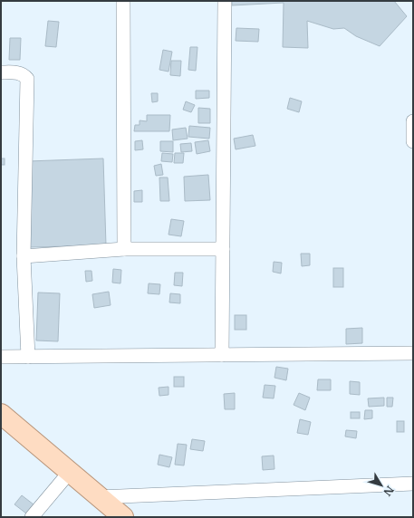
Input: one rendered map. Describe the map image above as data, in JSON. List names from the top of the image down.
{
  "north": "bottom right"
}
